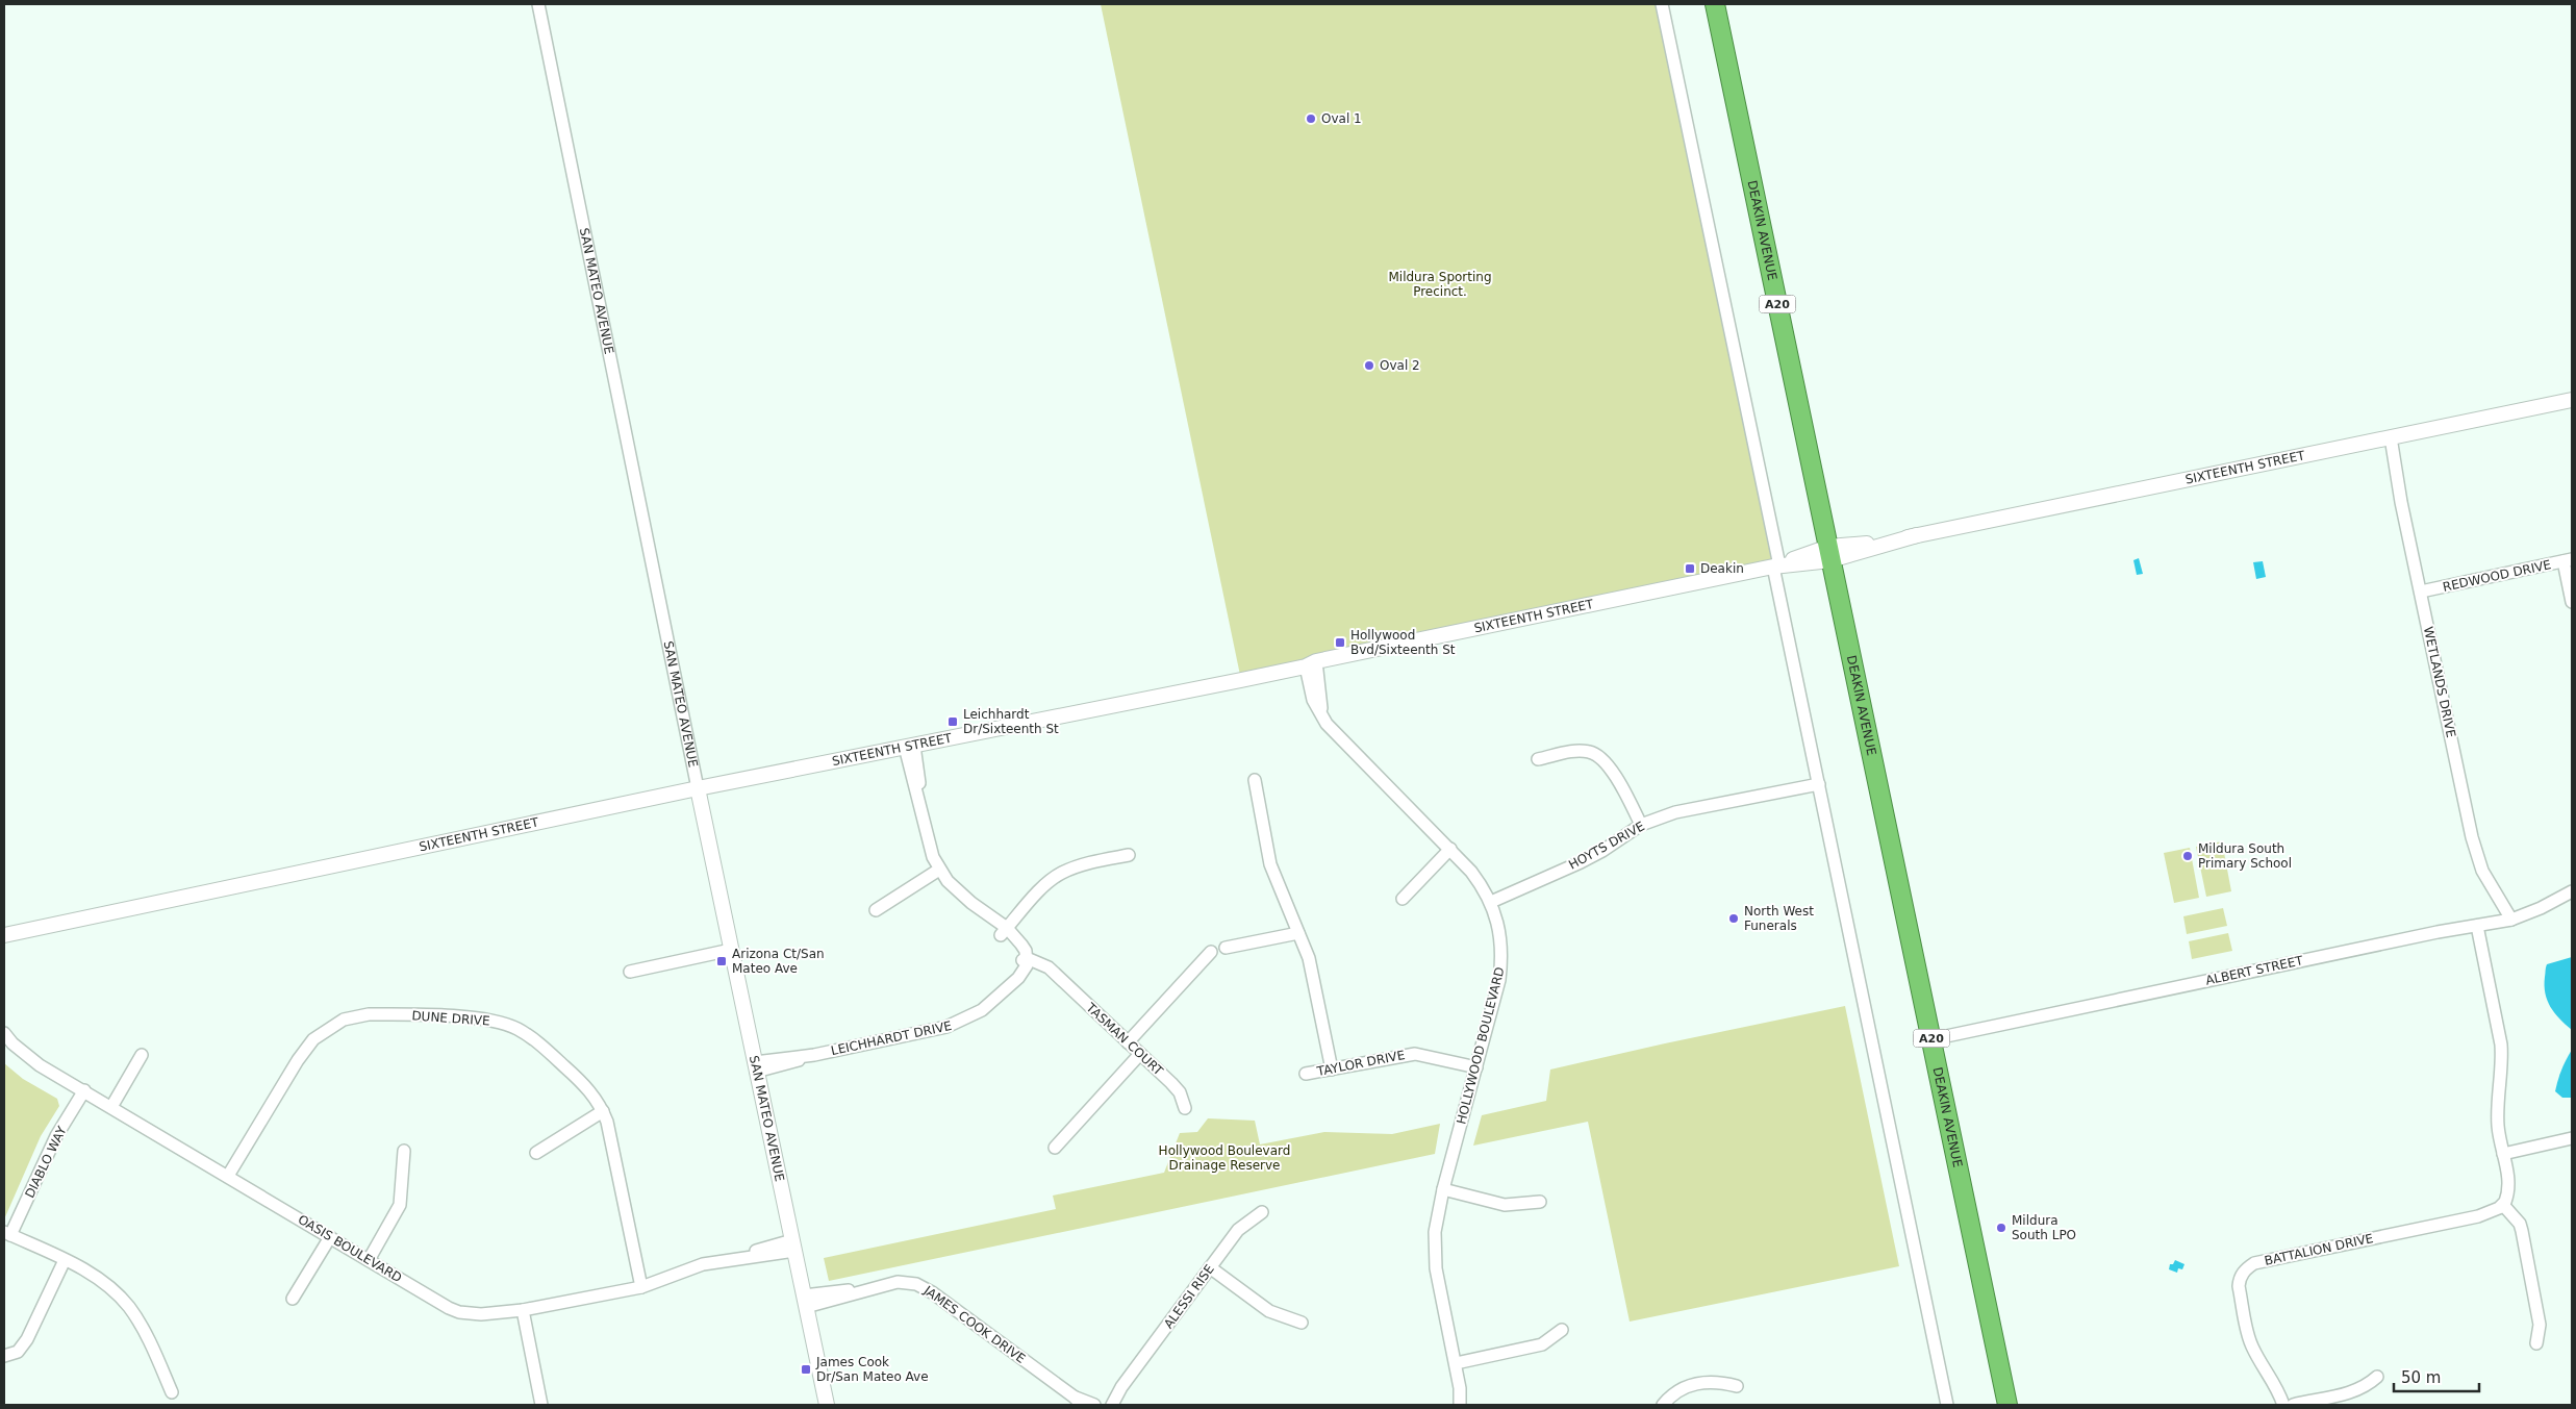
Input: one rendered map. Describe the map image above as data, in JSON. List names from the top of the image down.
{
  "streets": {
    "highway": ["DEAKIN AVENUE", "A20"],
    "street": [
      "SAN MATEO AVENUE",
      "SIXTEENTH STREET",
      "REDWOOD DRIVE",
      "WETLANDS DRIVE",
      "HOYTS DRIVE",
      "ALBERT STREET",
      "DUNE DRIVE",
      "LEICHHARDT DRIVE",
      "TASMAN COURT",
      "HOLLYWOOD BOULEVARD",
      "TAYLOR DRIVE",
      "DIABLO WAY",
      "OASIS BOULEVARD",
      "BATTALION DRIVE",
      "ALESSI RISE",
      "JAMES COOK DRIVE"
    ]
  },
  "crossings": [
    ["DEAKIN AVENUE", "SIXTEENTH STREET"],
    ["DEAKIN AVENUE", "ALBERT STREET"],
    ["SAN MATEO AVENUE", "SIXTEENTH STREET"],
    ["SAN MATEO AVENUE", "LEICHHARDT DRIVE"],
    ["SAN MATEO AVENUE", "OASIS BOULEVARD"],
    ["SAN MATEO AVENUE", "JAMES COOK DRIVE"],
    ["SIXTEENTH STREET", "WETLANDS DRIVE"],
    ["SIXTEENTH STREET", "HOLLYWOOD BOULEVARD"],
    ["REDWOOD DRIVE", "WETLANDS DRIVE"],
    ["WETLANDS DRIVE", "ALBERT STREET"],
    ["HOYTS DRIVE", "HOLLYWOOD BOULEVARD"],
    ["DUNE DRIVE", "OASIS BOULEVARD"],
    ["LEICHHARDT DRIVE", "TASMAN COURT"],
    ["HOLLYWOOD BOULEVARD", "TAYLOR DRIVE"],
    ["DIABLO WAY", "OASIS BOULEVARD"]
  ],
  "parks": ["Mildura Sporting Precinct.", "Hollywood Boulevard Drainage Reserve"],
  "places": {
    "other": [
      "Oval 1",
      "Oval 2",
      "Mildura South Primary School",
      "North West Funerals",
      "Mildura South LPO"
    ],
    "transit": [
      "Deakin",
      "Hollywood Bvd/Sixteenth St",
      "Leichhardt Dr/Sixteenth St",
      "Arizona Ct/San Mateo Ave",
      "James Cook Dr/San Mateo Ave"
    ]
  },
  "scale_bar": "50 m"
}
